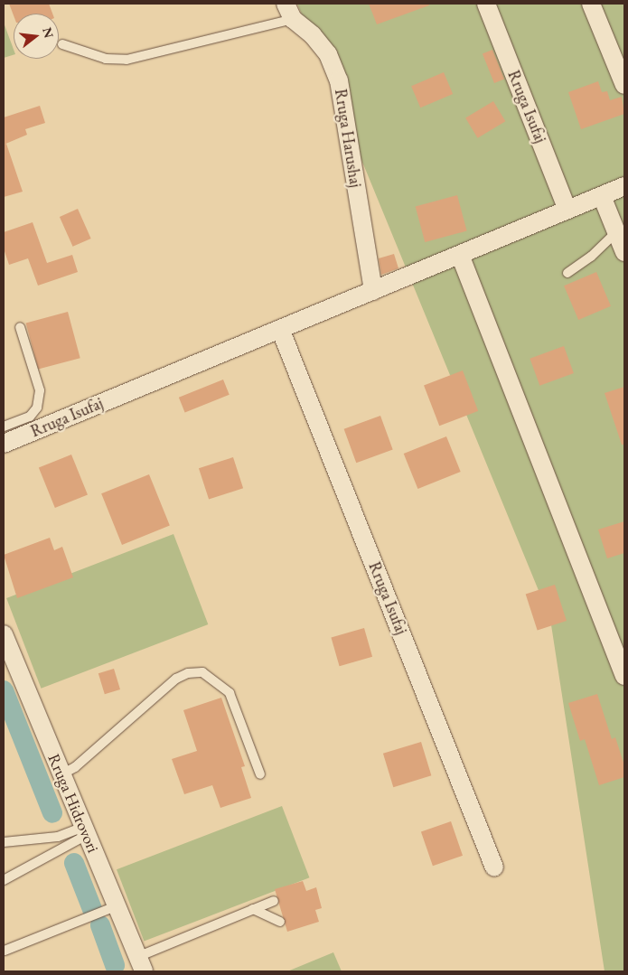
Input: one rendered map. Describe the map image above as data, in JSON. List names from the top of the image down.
{
  "streets": {
    "street": ["Rruga Isufaj", "Rruga Harushaj", "Rruga Hidrovori"]
  },
  "crossings": [
    ["Rruga Isufaj", "Rruga Harushaj"]
  ],
  "north": "right"
}
